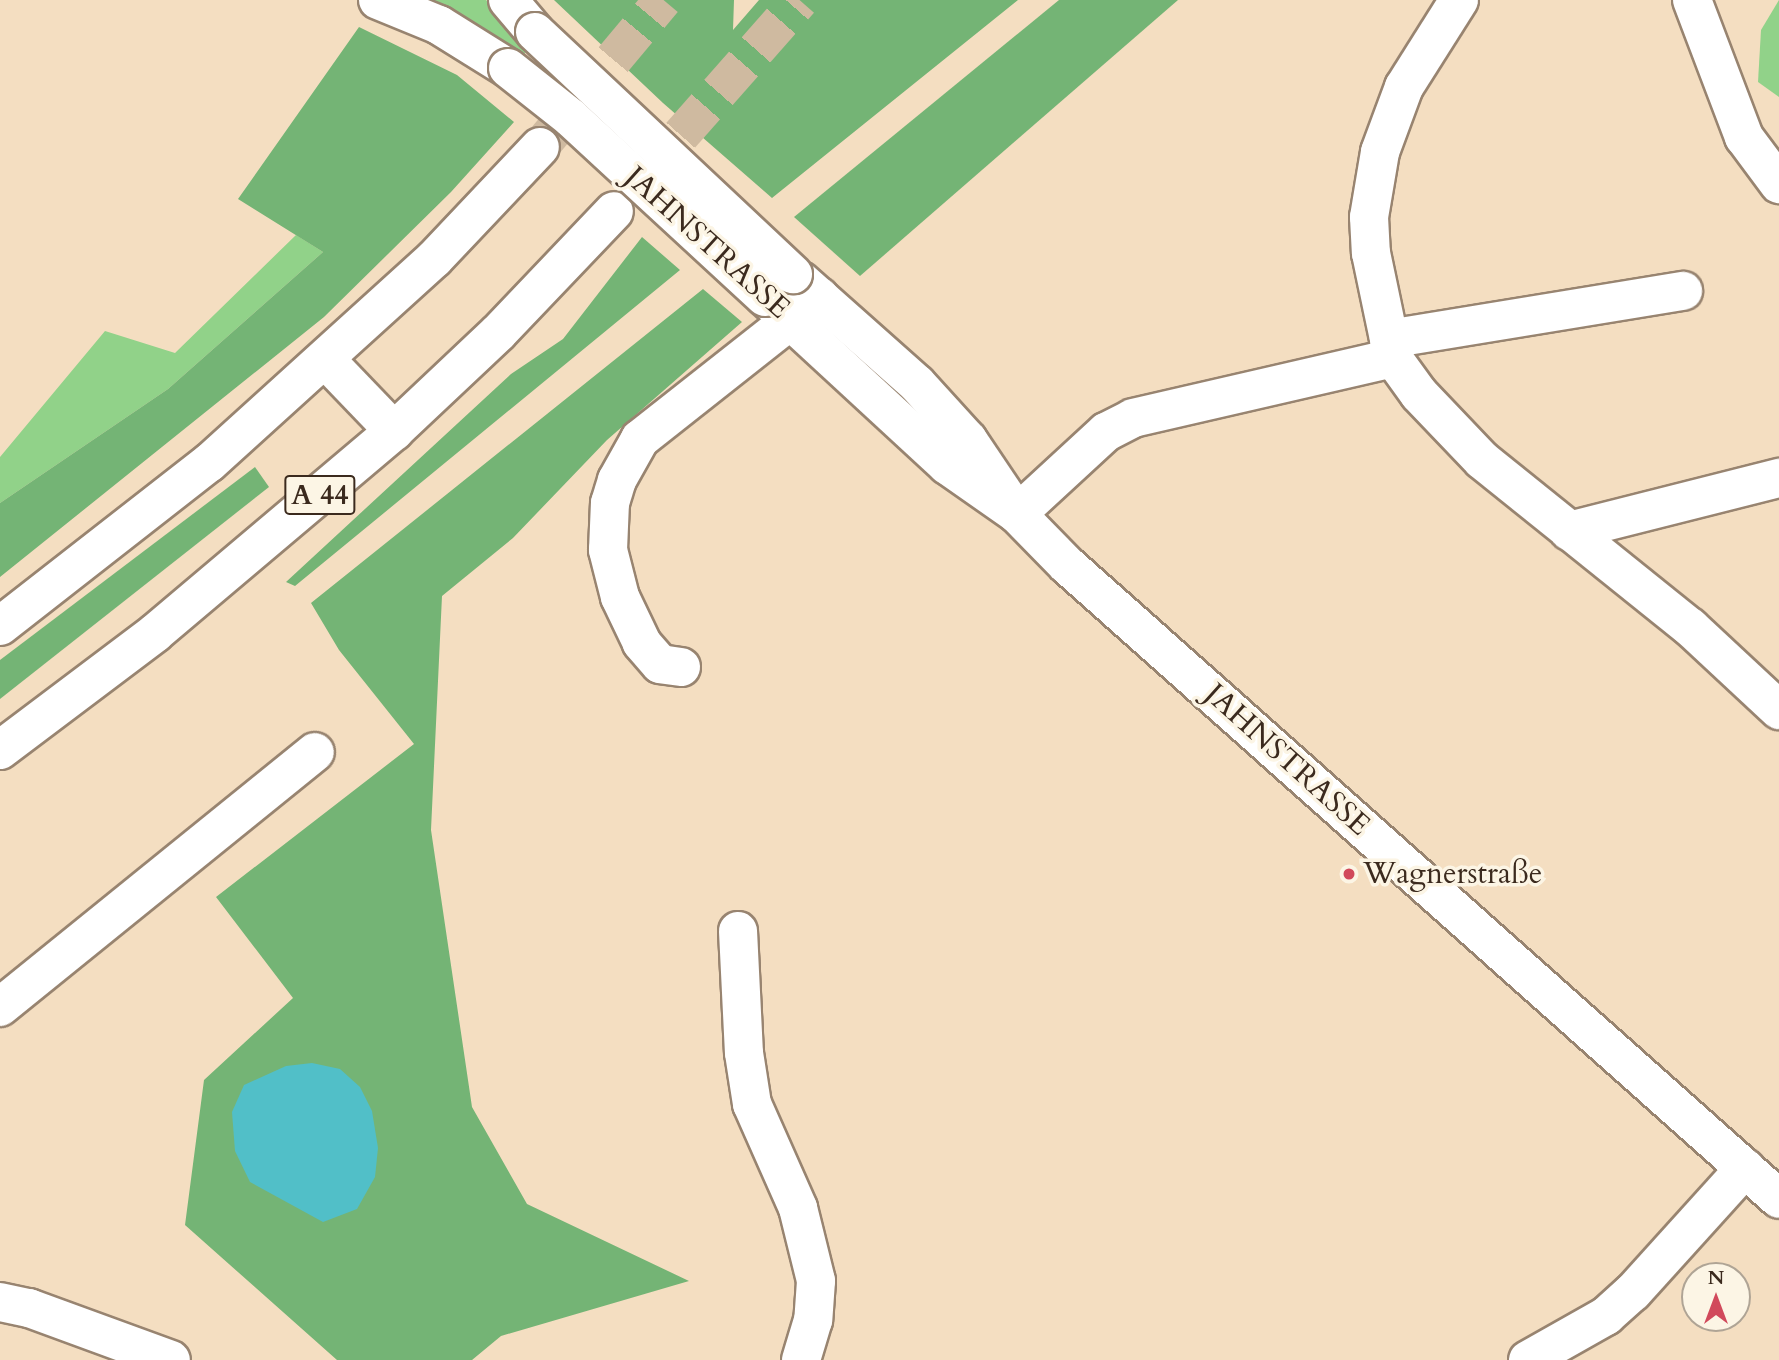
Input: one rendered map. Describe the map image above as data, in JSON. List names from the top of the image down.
{
  "streets": {
    "main road": ["JAHNSTRASSE", "A 44"]
  },
  "places": ["Wagnerstraße"],
  "north": "top"
}
